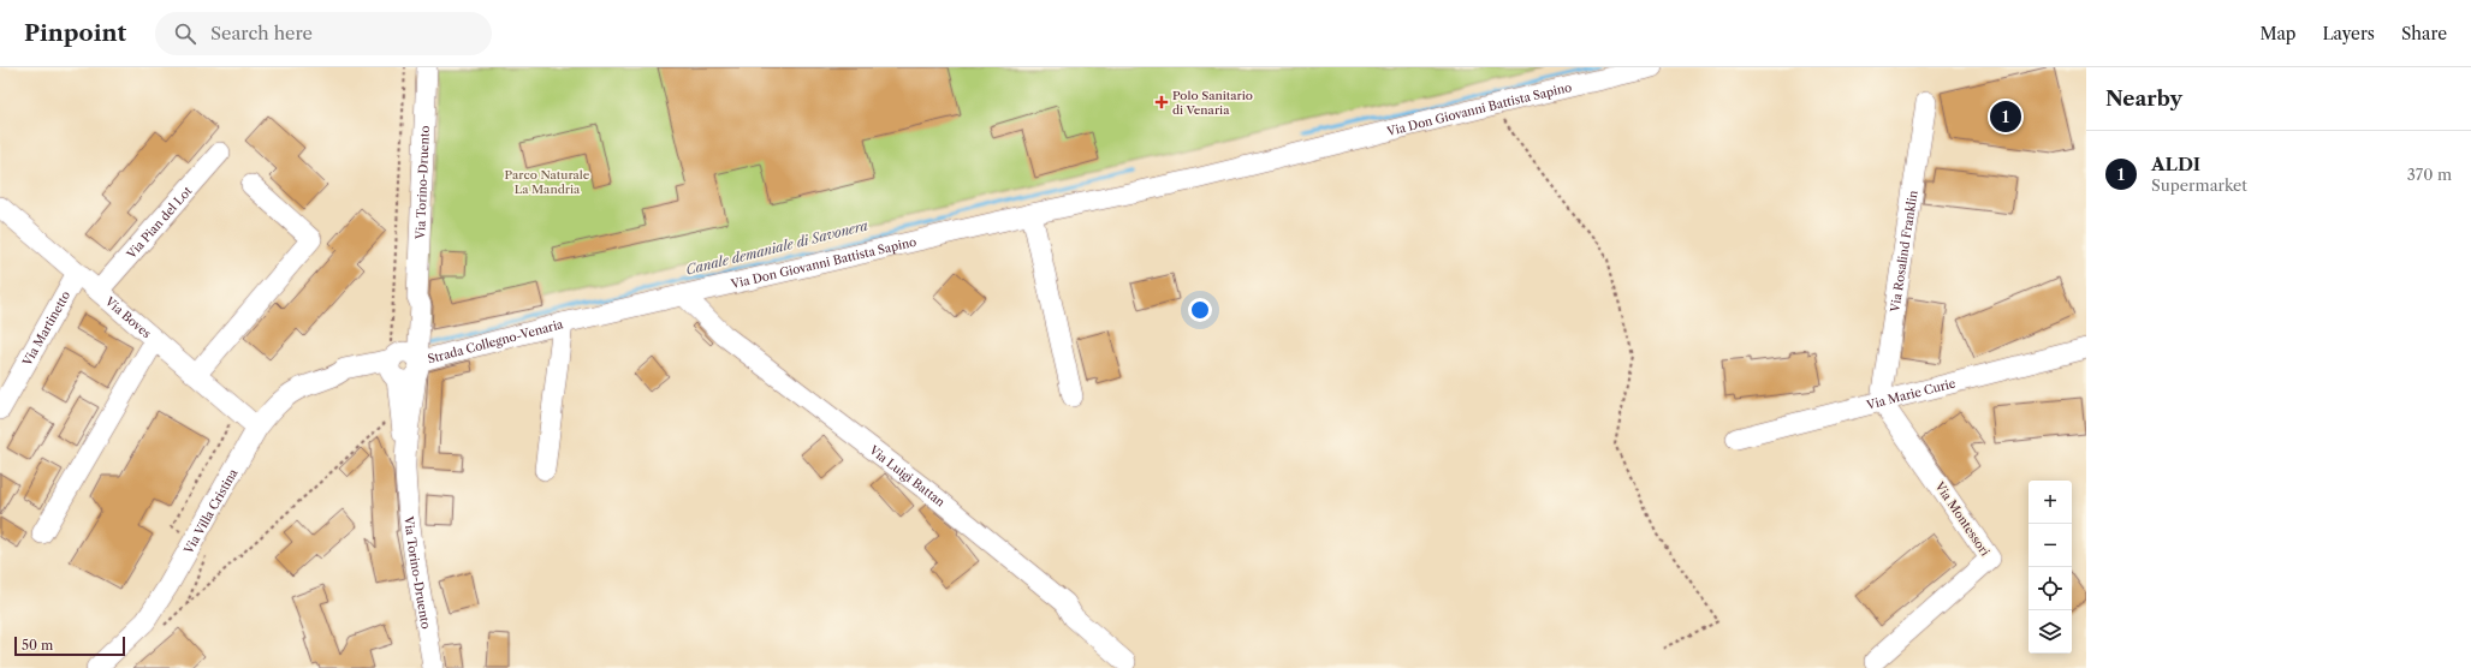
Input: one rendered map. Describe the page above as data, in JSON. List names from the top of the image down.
{
  "streets": {
    "street": [
      "Via Don Giovanni Battista Sapino",
      "Via Torino-Druento",
      "Via Pian del Lot",
      "Via Rosalind Franklin",
      "Via Boves",
      "Via Martinetto",
      "Strada Collegno-Venaria",
      "Via Marie Curie",
      "Via Luigi Battan",
      "Via Villa Cristina",
      "Via Montessori"
    ]
  },
  "crossings": [
    ["Via Don Giovanni Battista Sapino", "Strada Collegno-Venaria"],
    ["Via Don Giovanni Battista Sapino", "Via Luigi Battan"],
    ["Via Torino-Druento", "Strada Collegno-Venaria"],
    ["Via Torino-Druento", "Via Villa Cristina"],
    ["Via Pian del Lot", "Via Boves"],
    ["Via Rosalind Franklin", "Via Marie Curie"],
    ["Via Rosalind Franklin", "Via Montessori"],
    ["Via Boves", "Via Martinetto"],
    ["Via Boves", "Via Villa Cristina"],
    ["Strada Collegno-Venaria", "Via Villa Cristina"],
    ["Via Marie Curie", "Via Montessori"]
  ],
  "water": ["Canale demaniale di Savonera"],
  "parks": ["Parco Naturale La Mandria"],
  "places": {
    "health": ["Polo Sanitario di Venaria"]
  },
  "scale_bar": "50 m",
  "page": {
    "header": "Pinpoint",
    "search": "Search here",
    "nav": ["Map", "Layers", "Share"],
    "heading": "Nearby",
    "pins": "1",
    "list": [
      {
        "mark": "1",
        "name": "ALDI",
        "note": "Supermarket",
        "value": "370 m"
      }
    ],
    "map_buttons": ["+", "−"],
    "scale": "50 m"
  }
}
